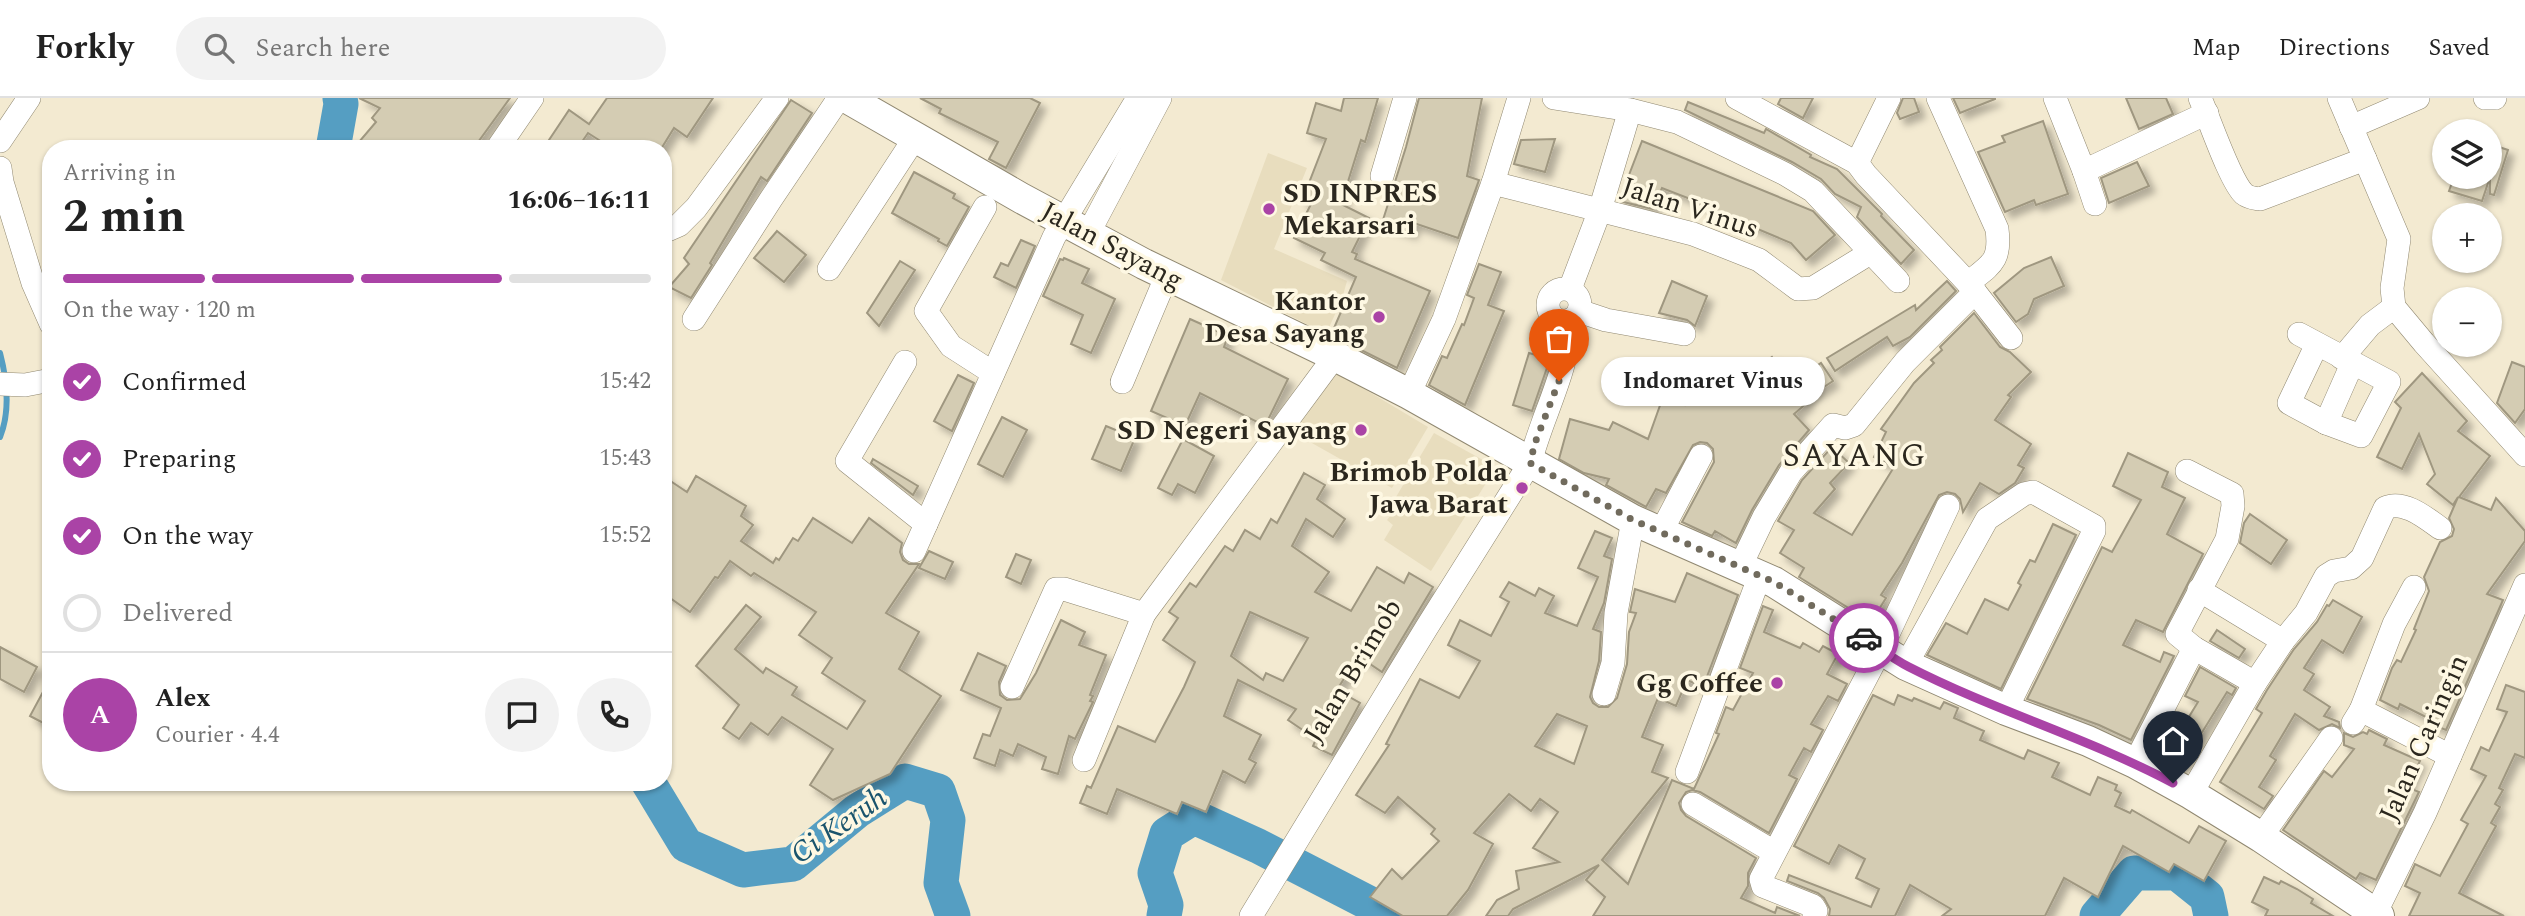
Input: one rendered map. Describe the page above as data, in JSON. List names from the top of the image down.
{
  "streets": {
    "main road": ["Jalan Sayang"],
    "street": ["Jalan Vinus", "Jalan Brimob", "Jalan Caringin"]
  },
  "crossings": [
    ["Jalan Sayang", "Jalan Brimob"],
    ["Jalan Sayang", "Jalan Caringin"]
  ],
  "districts": ["SAYANG"],
  "water": ["Ci Keruh"],
  "places": [
    "SD INPRES Mekarsari",
    "Kantor Desa Sayang",
    "Indomaret Vinus",
    "SD Negeri Sayang",
    "Brimob Polda Jawa Barat",
    "Gg Coffee"
  ],
  "page": {
    "header": "Forkly",
    "search": "Search here",
    "nav": ["Map", "Directions", "Saved"],
    "map_buttons": ["+", "−"],
    "heading": ["2 min", "Arriving in", "16:06–16:11"],
    "panel": ["Alex", "Courier · 4.4"],
    "bar": "On the way · 120 m",
    "list": [
      ["Confirmed", "15:42"],
      ["Preparing", "15:43"],
      ["On the way", "15:52"],
      "Delivered"
    ],
    "bubble": "Indomaret Vinus",
    "round": "A"
  }
}
